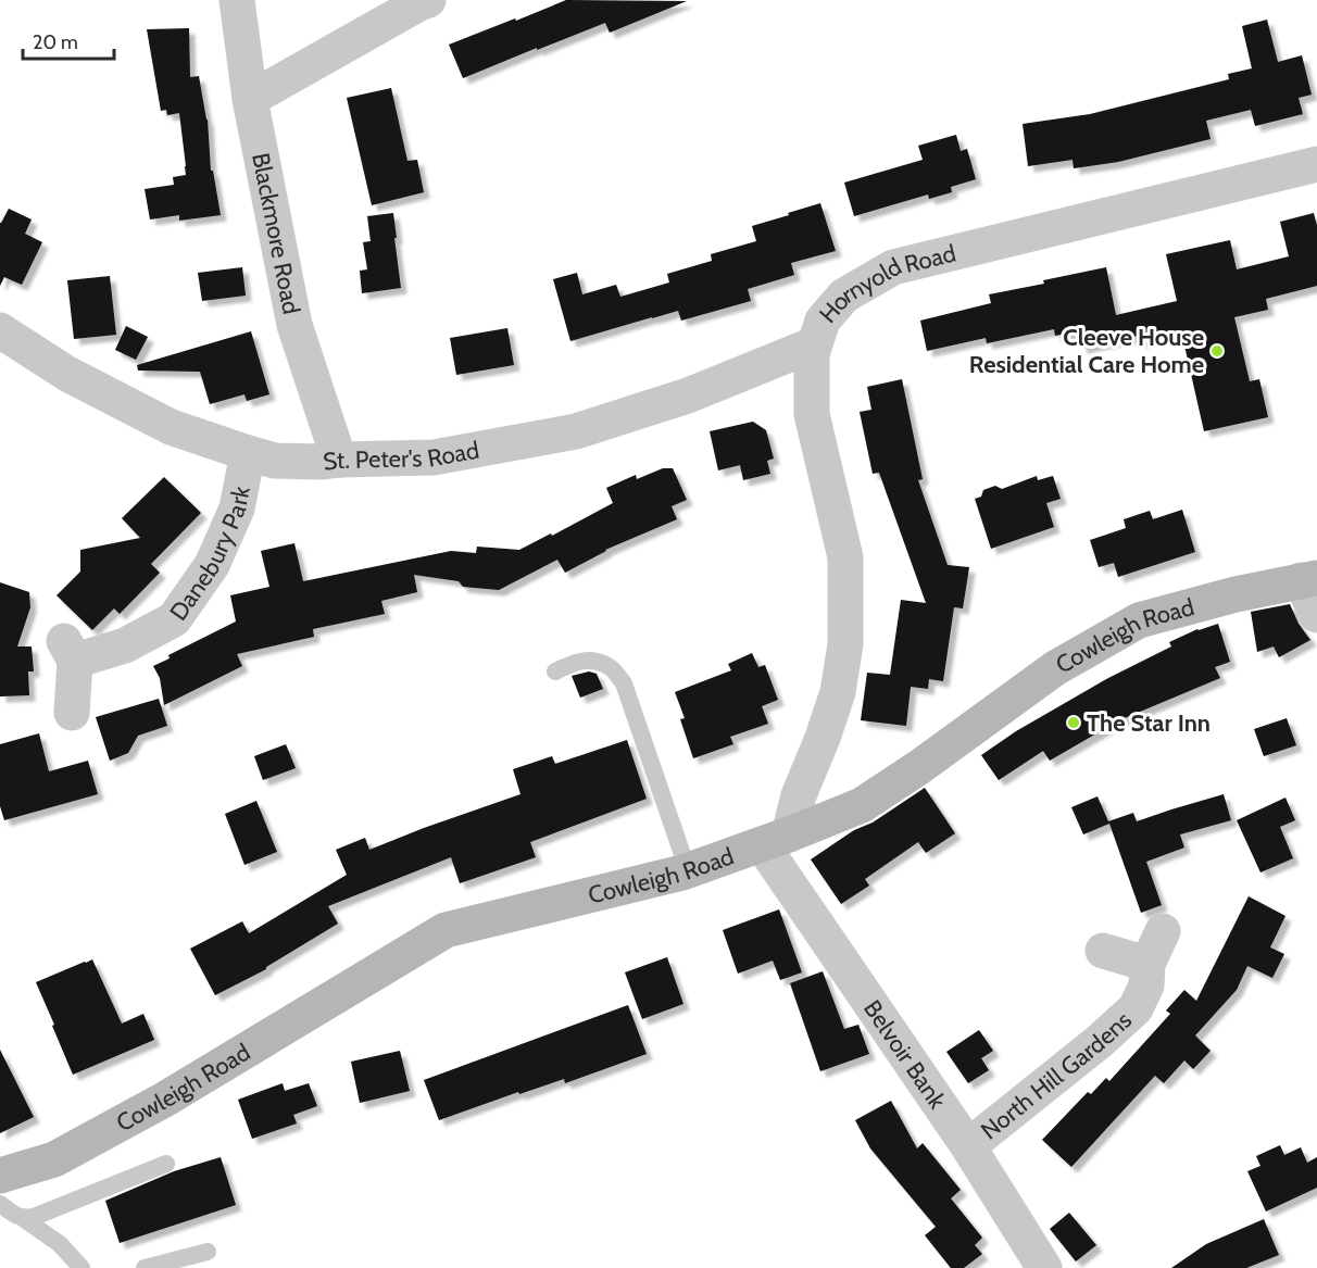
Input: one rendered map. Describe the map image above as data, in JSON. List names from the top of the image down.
{
  "streets": {
    "main road": ["Cowleigh Road"],
    "street": [
      "Blackmore Road",
      "Hornyold Road",
      "St. Peter's Road",
      "Danebury Park",
      "Belvoir Bank",
      "North Hill Gardens"
    ]
  },
  "crossings": [
    ["Blackmore Road", "St. Peter's Road"],
    ["Hornyold Road", "St. Peter's Road"],
    ["Hornyold Road", "Cowleigh Road"],
    ["Hornyold Road", "Belvoir Bank"],
    ["St. Peter's Road", "Danebury Park"],
    ["Cowleigh Road", "Belvoir Bank"],
    ["Belvoir Bank", "North Hill Gardens"]
  ],
  "places": ["Cleeve House Residential Care Home", "The Star Inn"],
  "scale_bar": "20 m"
}
